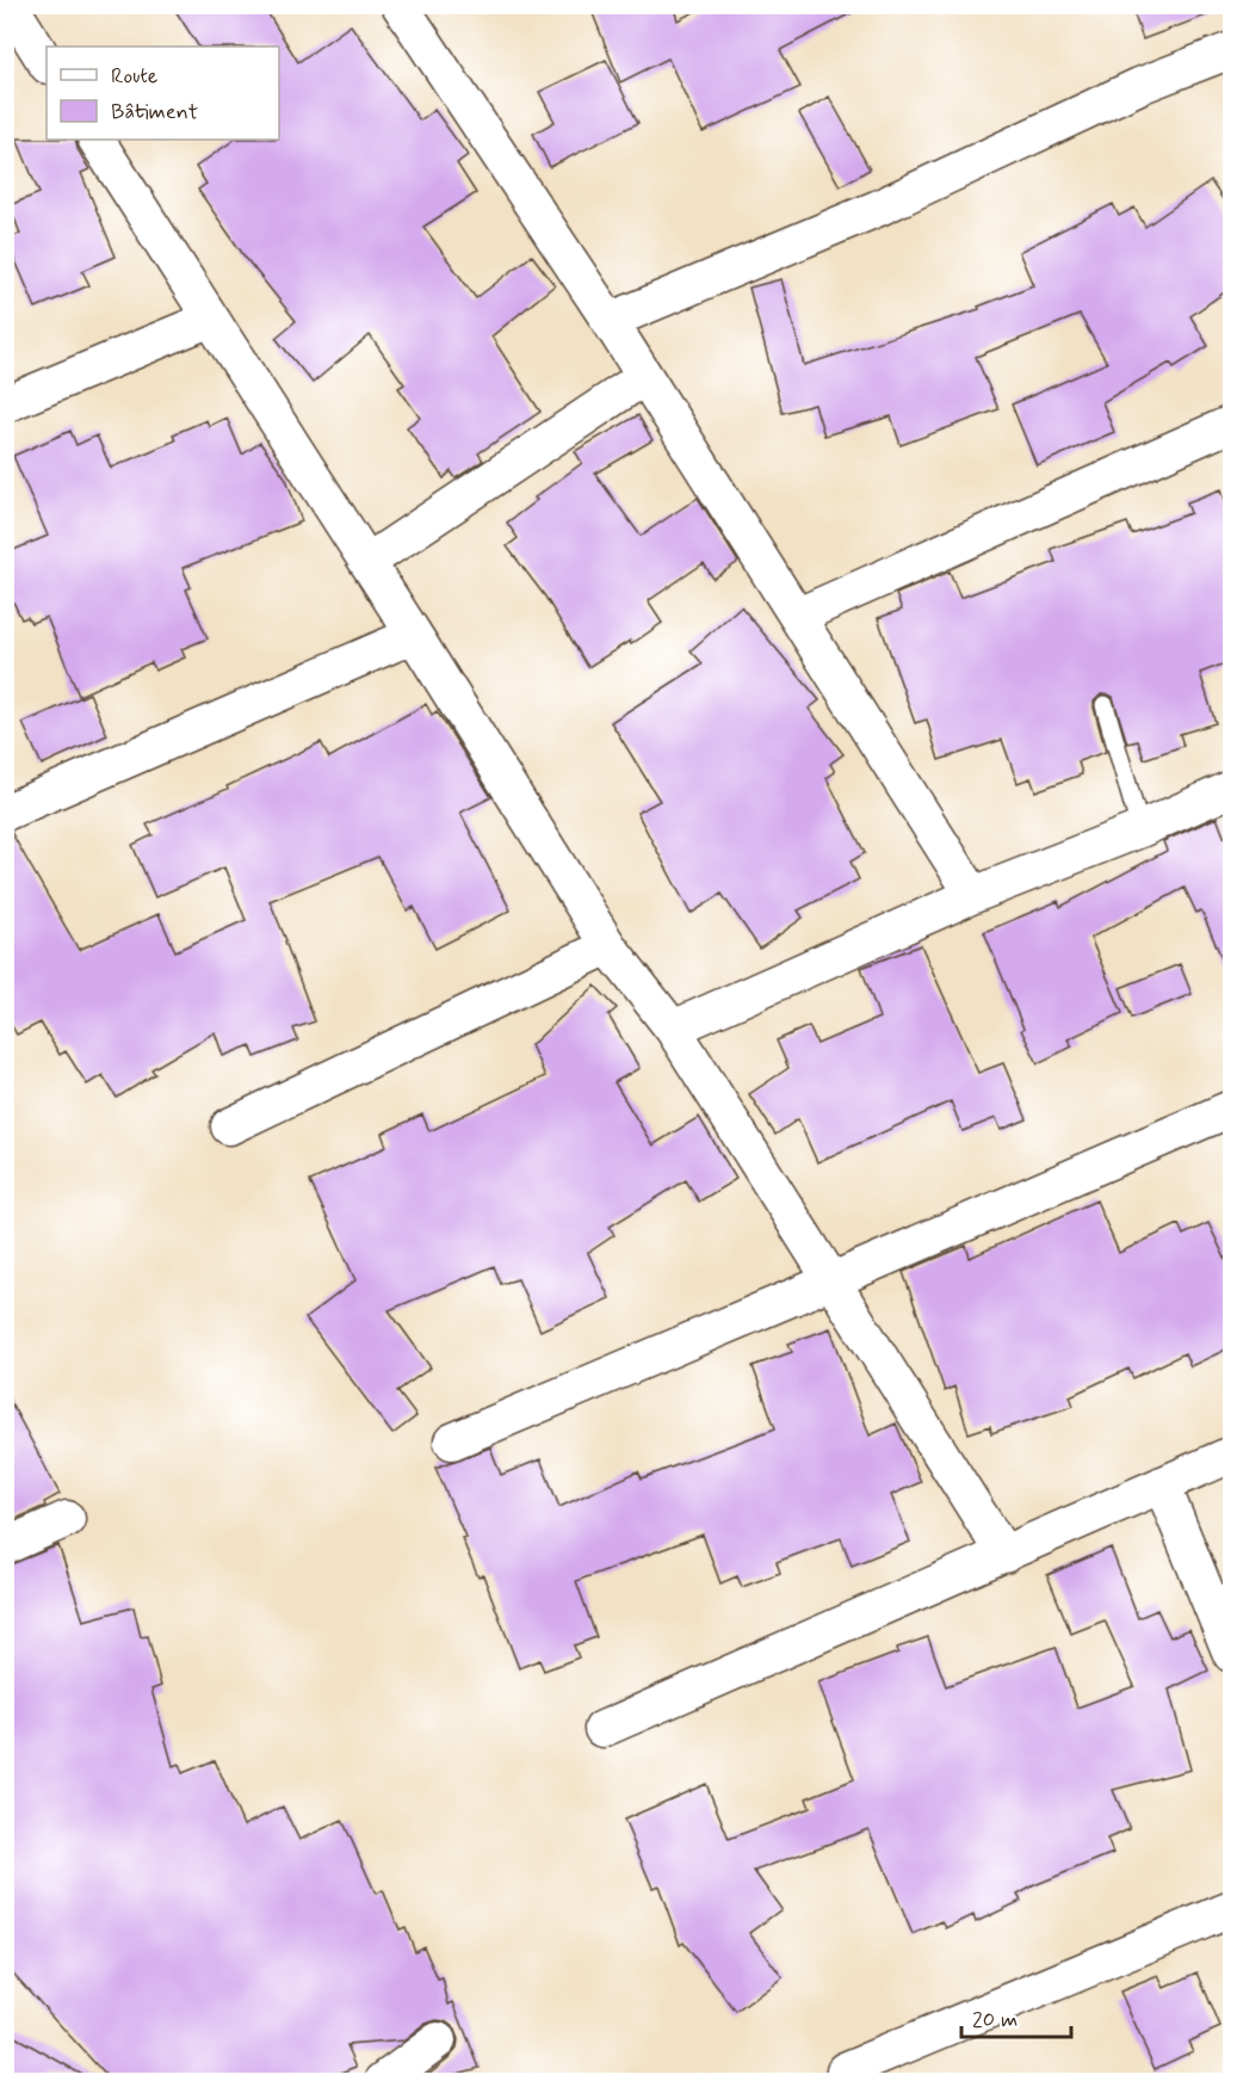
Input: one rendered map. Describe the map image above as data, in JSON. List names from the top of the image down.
{
  "legend": ["Route", "Bâtiment"],
  "scale_bar": "20 m"
}
